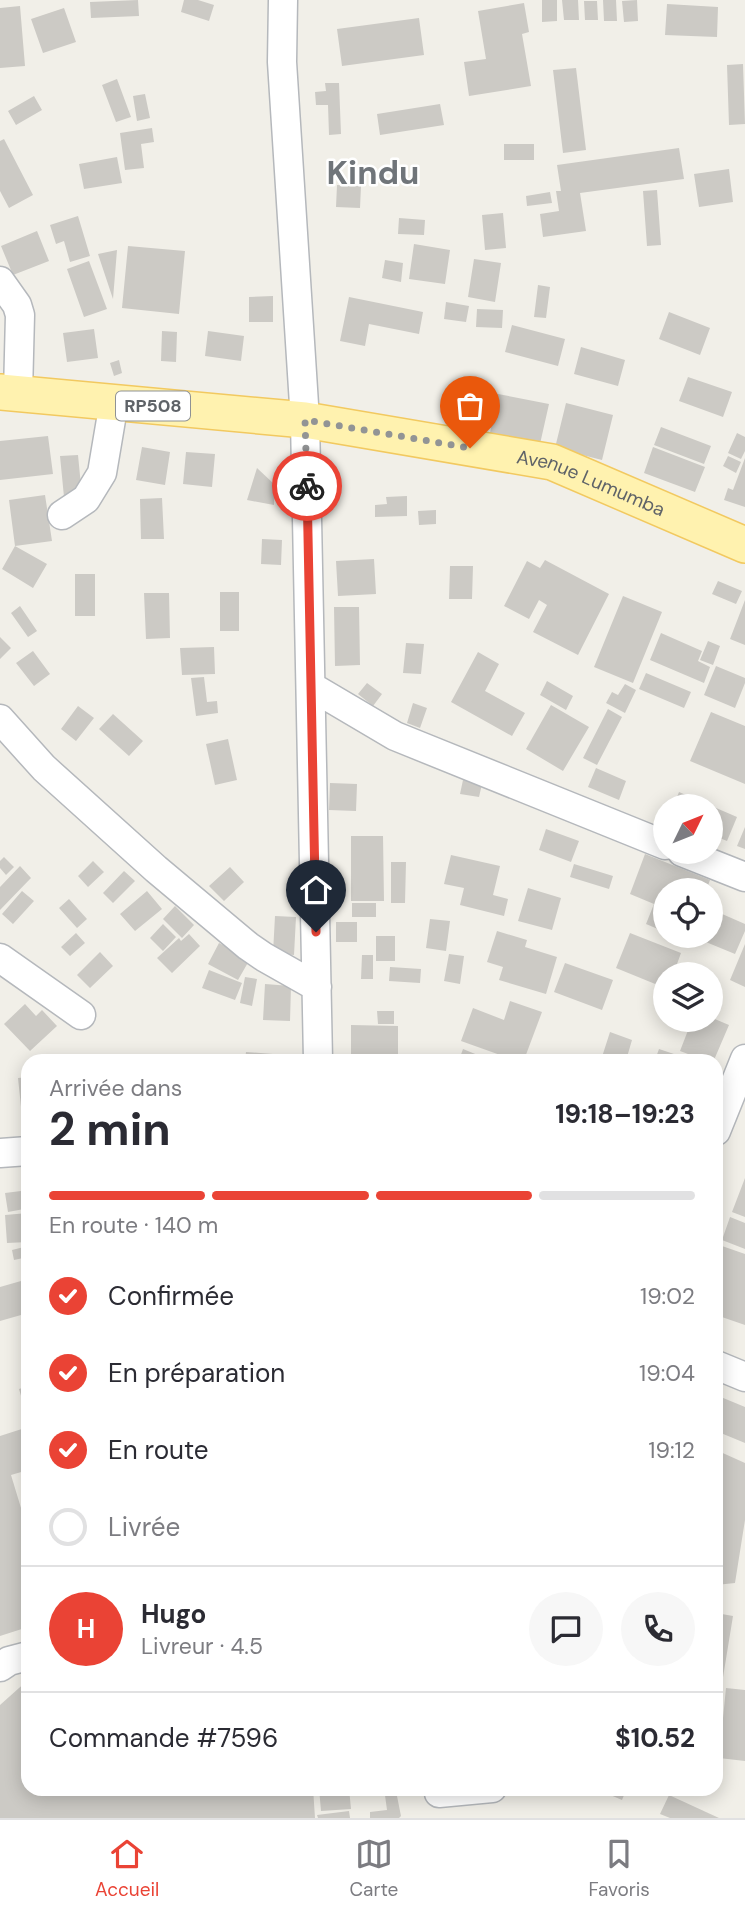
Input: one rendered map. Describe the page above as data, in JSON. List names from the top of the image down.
{
  "streets": {
    "main road": ["RP508", "Avenue Lumumba"]
  },
  "crossings": [
    ["RP508", "Avenue Lumumba"]
  ],
  "districts": ["Kindu"],
  "north": "top right",
  "page": {
    "heading": ["2 min", "Arrivée dans", "19:18–19:23"],
    "panel": [
      "Hugo",
      "Livreur · 4.5",
      "Commande #7596",
      "$10.52"
    ],
    "bar": "En route · 140 m",
    "list": [
      ["Confirmée", "19:02"],
      ["En préparation", "19:04"],
      ["En route", "19:12"],
      "Livrée"
    ],
    "round": "H",
    "tabs": ["Accueil", "Carte", "Favoris"]
  }
}
